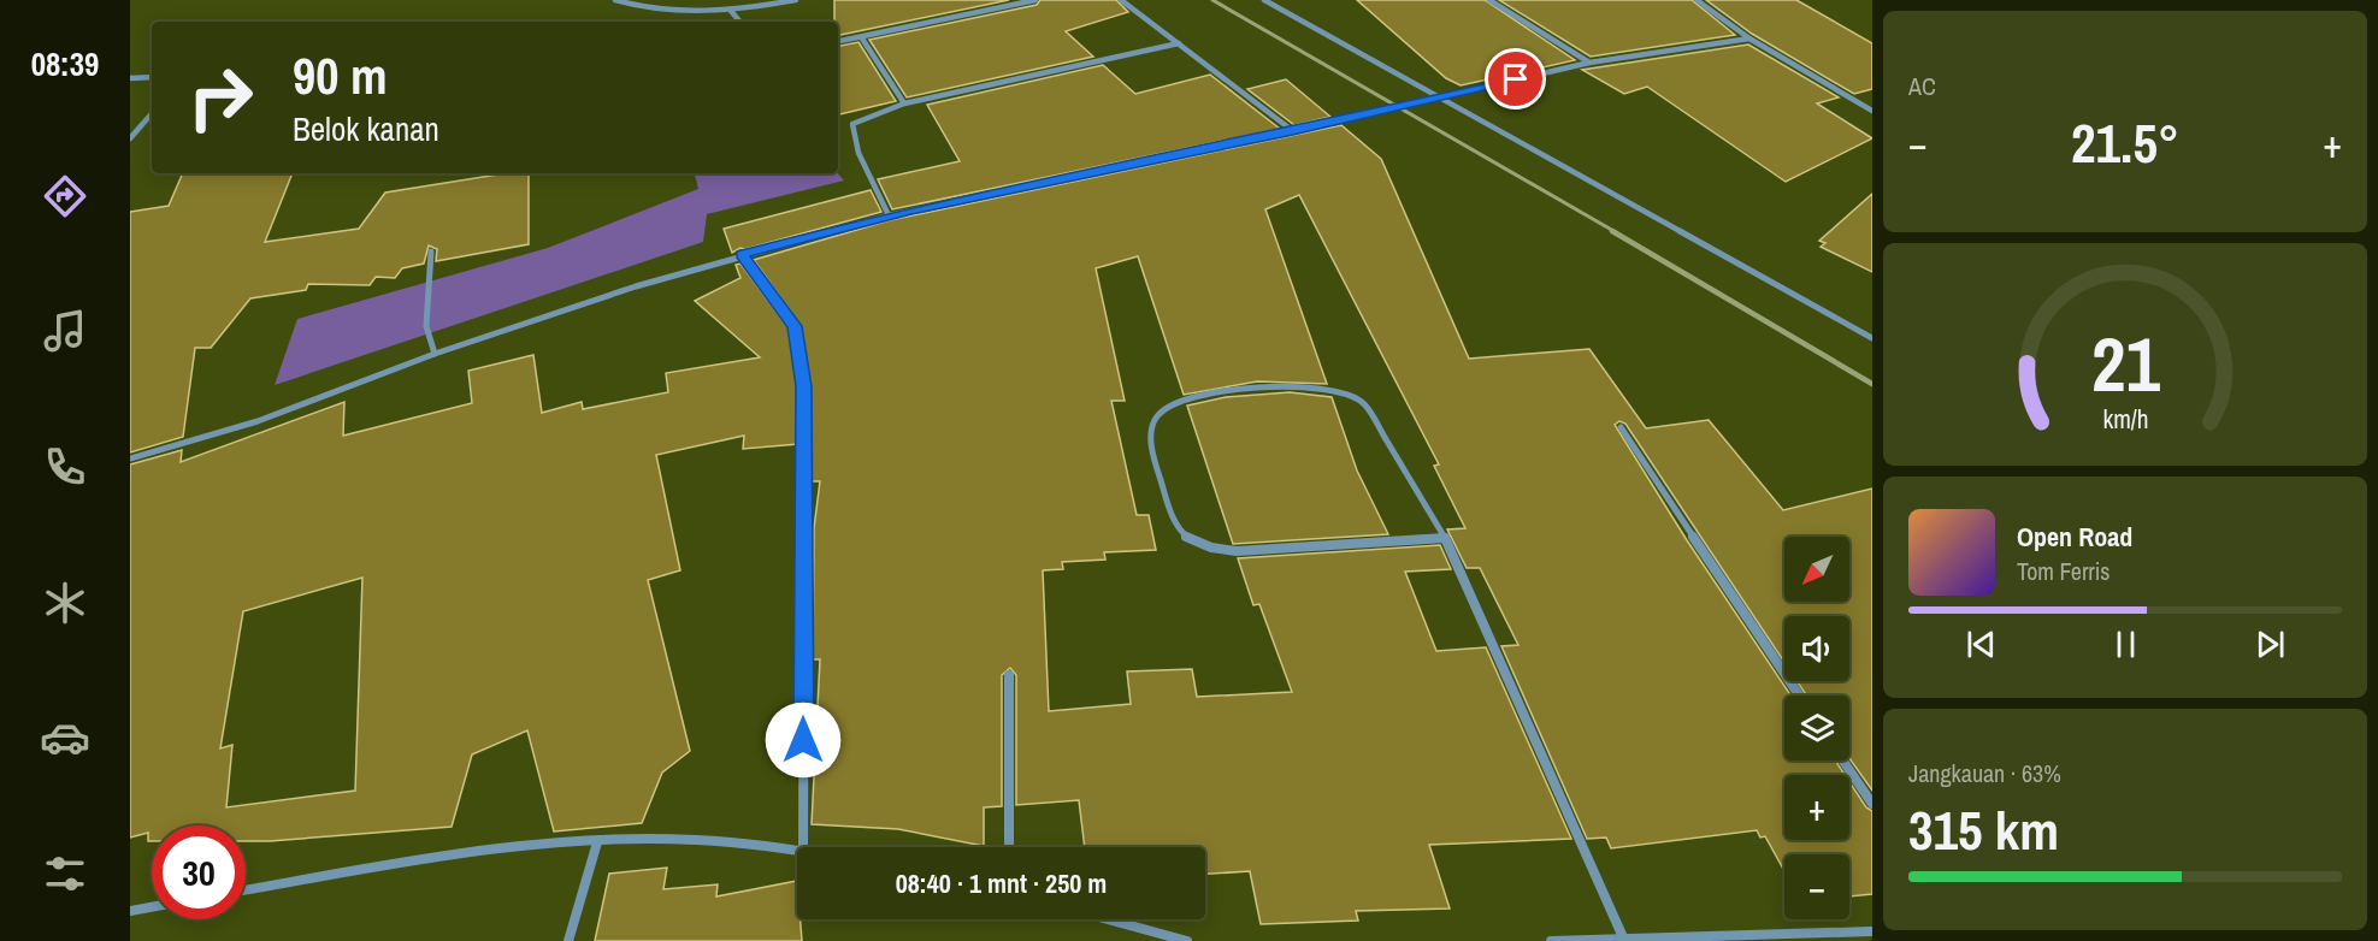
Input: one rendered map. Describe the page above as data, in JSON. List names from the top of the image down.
{
  "north": "bottom left",
  "page": {
    "tabs": "08:39",
    "tile": [
      "AC",
      ["Jangkauan · 63%", "315 km"]
    ],
    "turn": ["90 m", "Belok kanan"],
    "heat": ["−", "21.5°", "+"],
    "song": ["Open Road", "Tom Ferris"],
    "map_buttons": ["+", "−"],
    "limit": "30",
    "trip": "08:40 · 1 mnt · 250 m",
    "gauge": ["21", "km/h"]
  }
}
